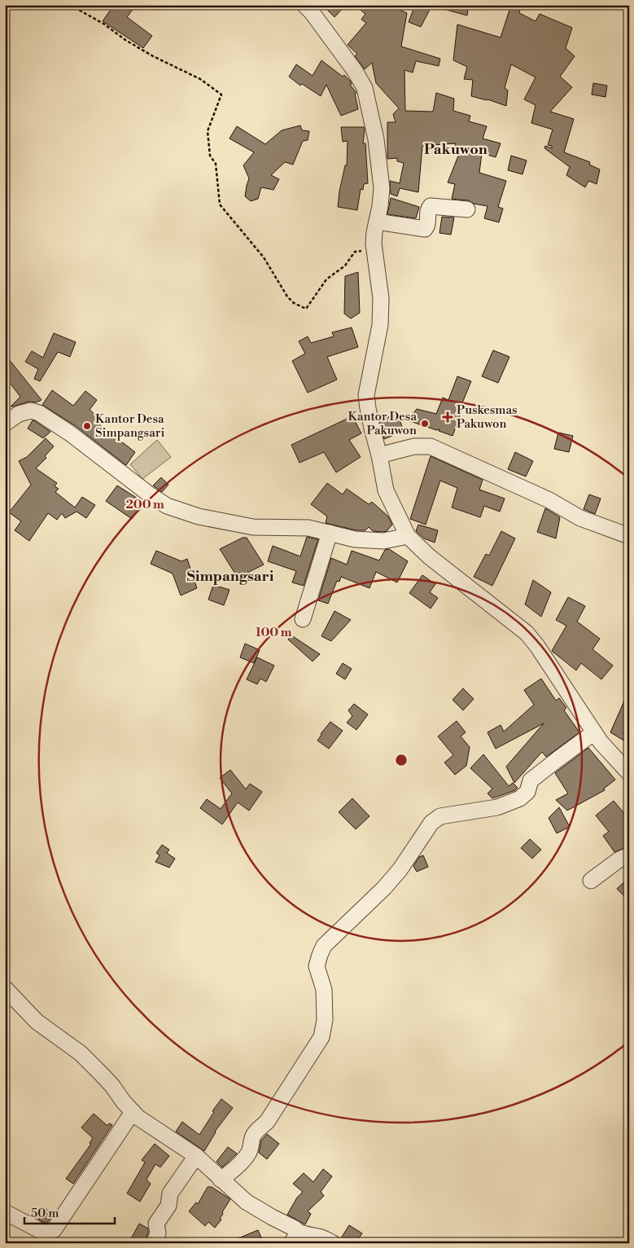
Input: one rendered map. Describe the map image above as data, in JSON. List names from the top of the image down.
{
  "districts": ["Pakuwon", "Simpangsari"],
  "places": {
    "health": ["Puskesmas Pakuwon"],
    "other": ["Kantor Desa Pakuwon", "Kantor Desa Simpangsari"]
  },
  "scale_bar": "50 m",
  "rings": ["200 m", "100 m"]
}
